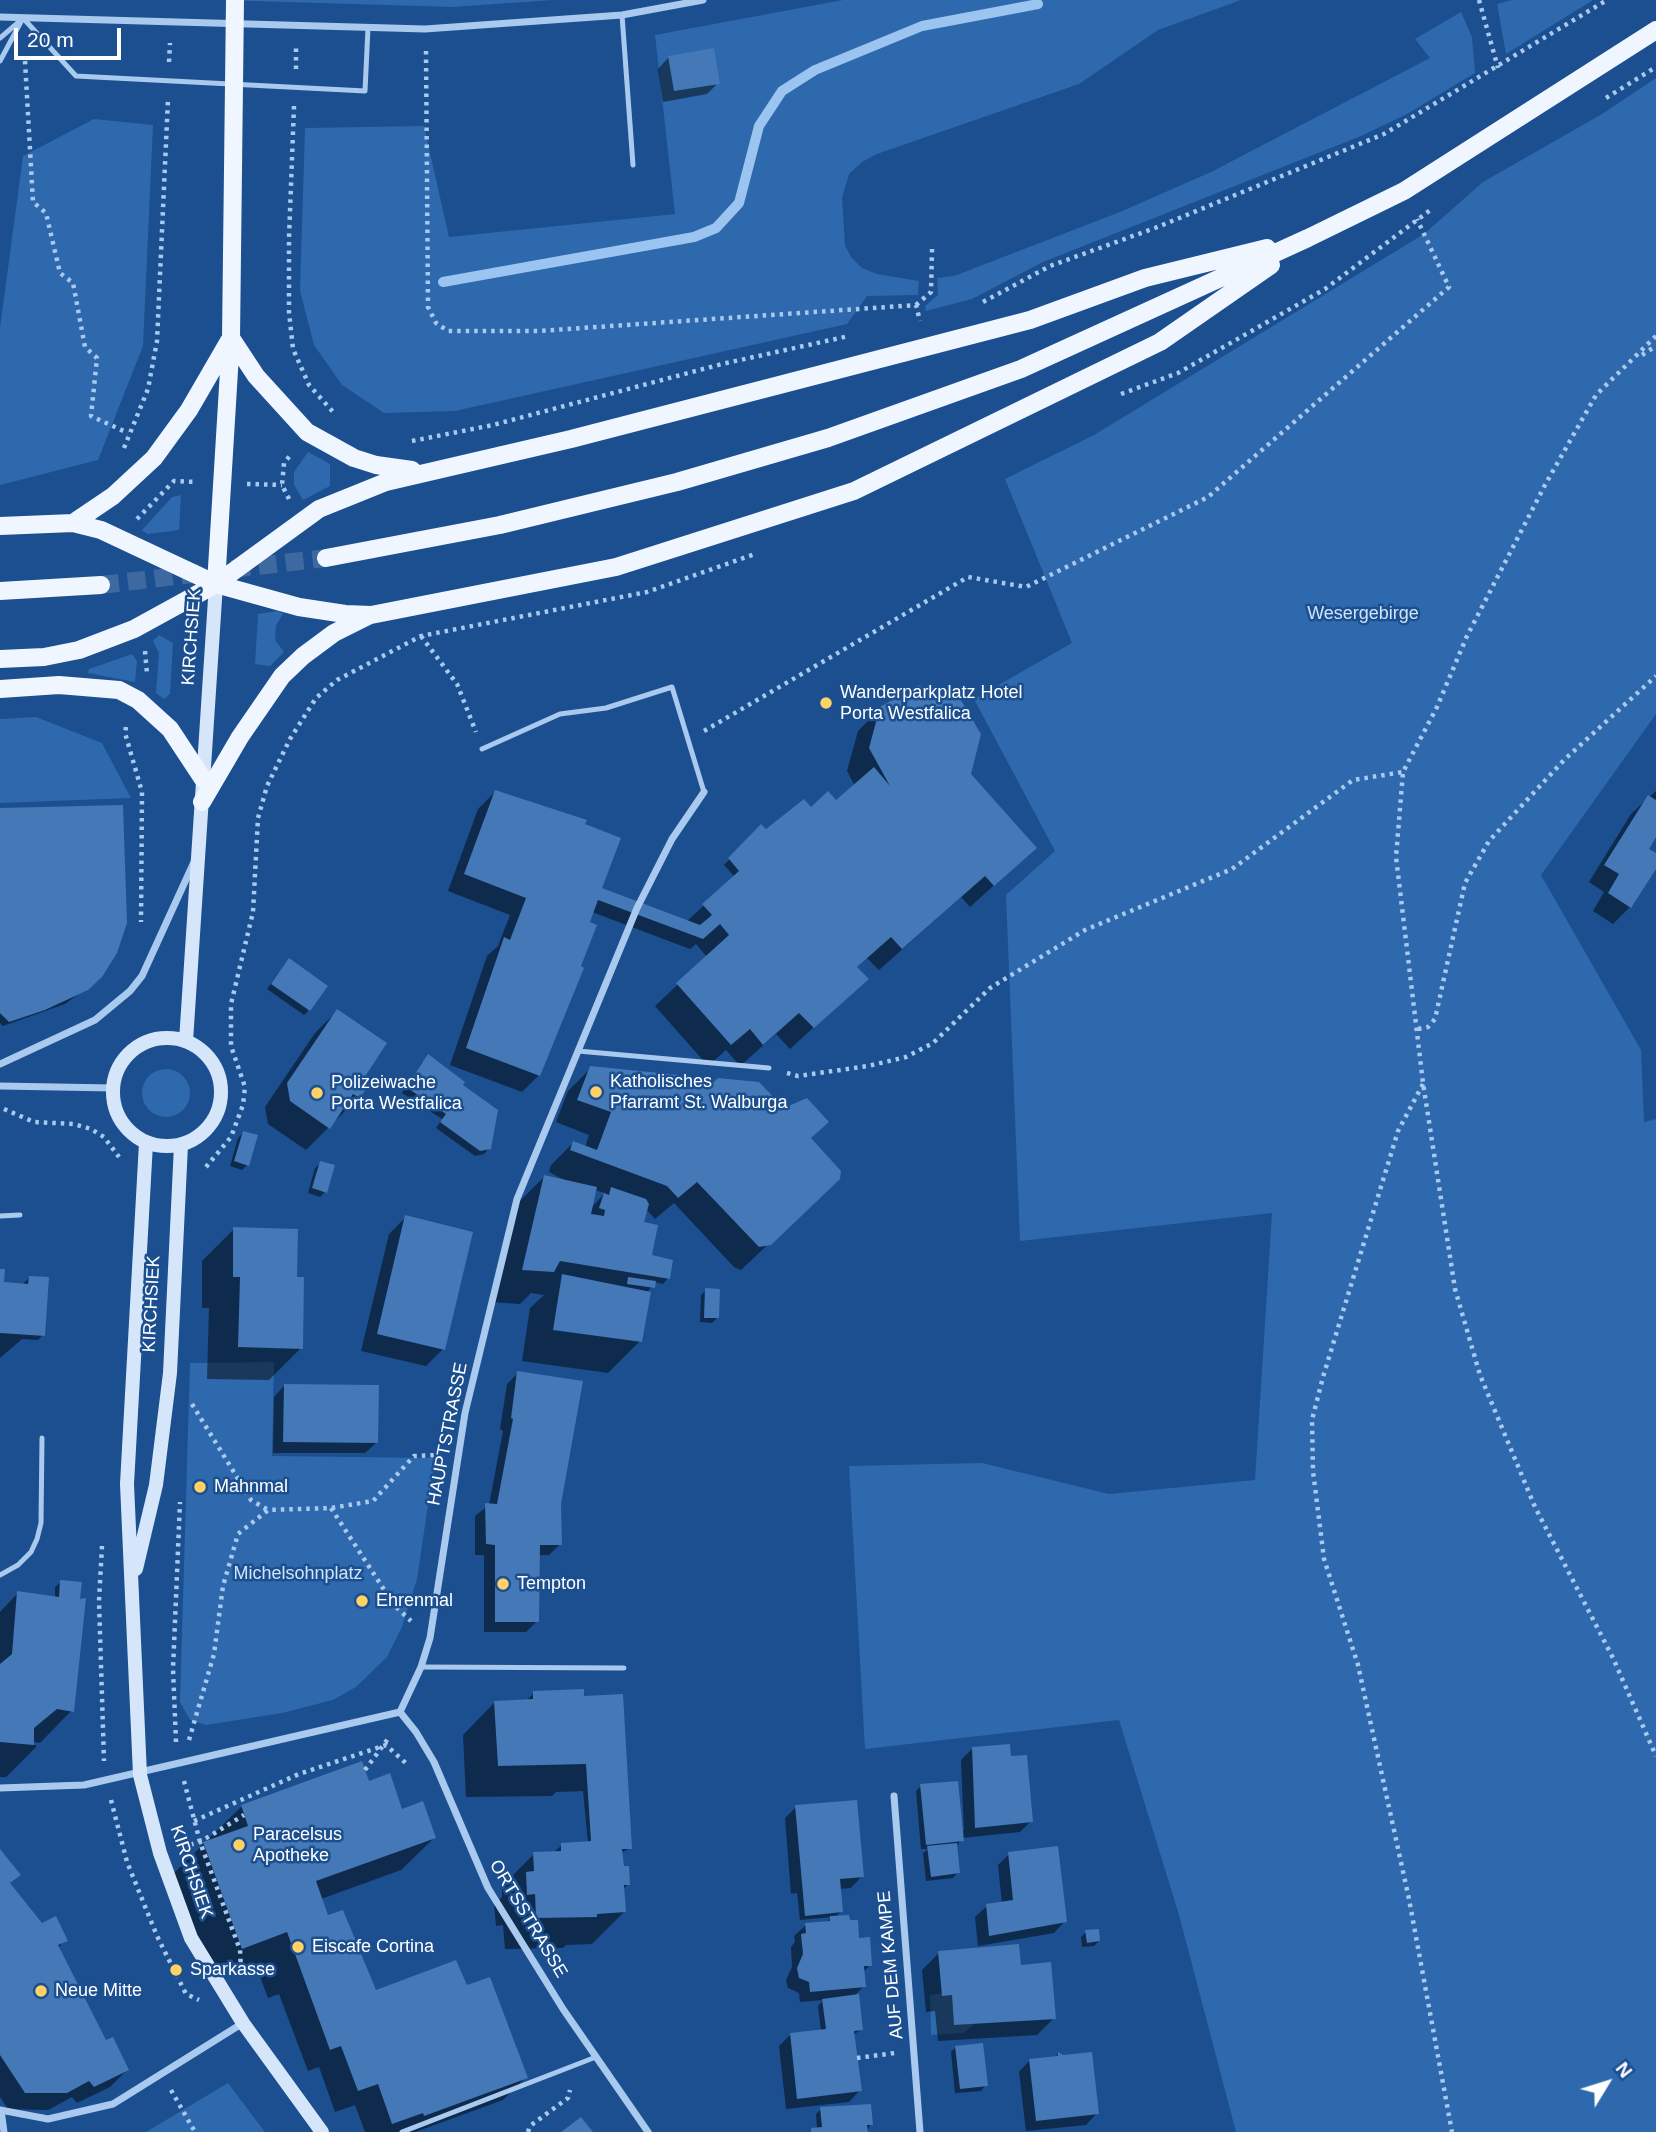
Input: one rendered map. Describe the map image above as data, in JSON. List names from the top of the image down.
{
  "streets": {
    "main road": ["KIRCHSIEK"],
    "street": ["HAUPTSTRASSE", "ORTSSTRASSE", "AUF DEM KAMPE"]
  },
  "crossings": [
    ["HAUPTSTRASSE", "ORTSSTRASSE"]
  ],
  "parks": ["Wesergebirge", "Michelsohnplatz"],
  "places": [
    "Wanderparkplatz Hotel Porta Westfalica",
    "Katholisches Pfarramt St. Walburga",
    "Polizeiwache Porta Westfalica",
    "Mahnmal",
    "Tempton",
    "Ehrenmal",
    "Paracelsus Apotheke",
    "Eiscafe Cortina",
    "Sparkasse",
    "Neue Mitte"
  ],
  "scale_bar": "20 m",
  "north": "top right"
}
